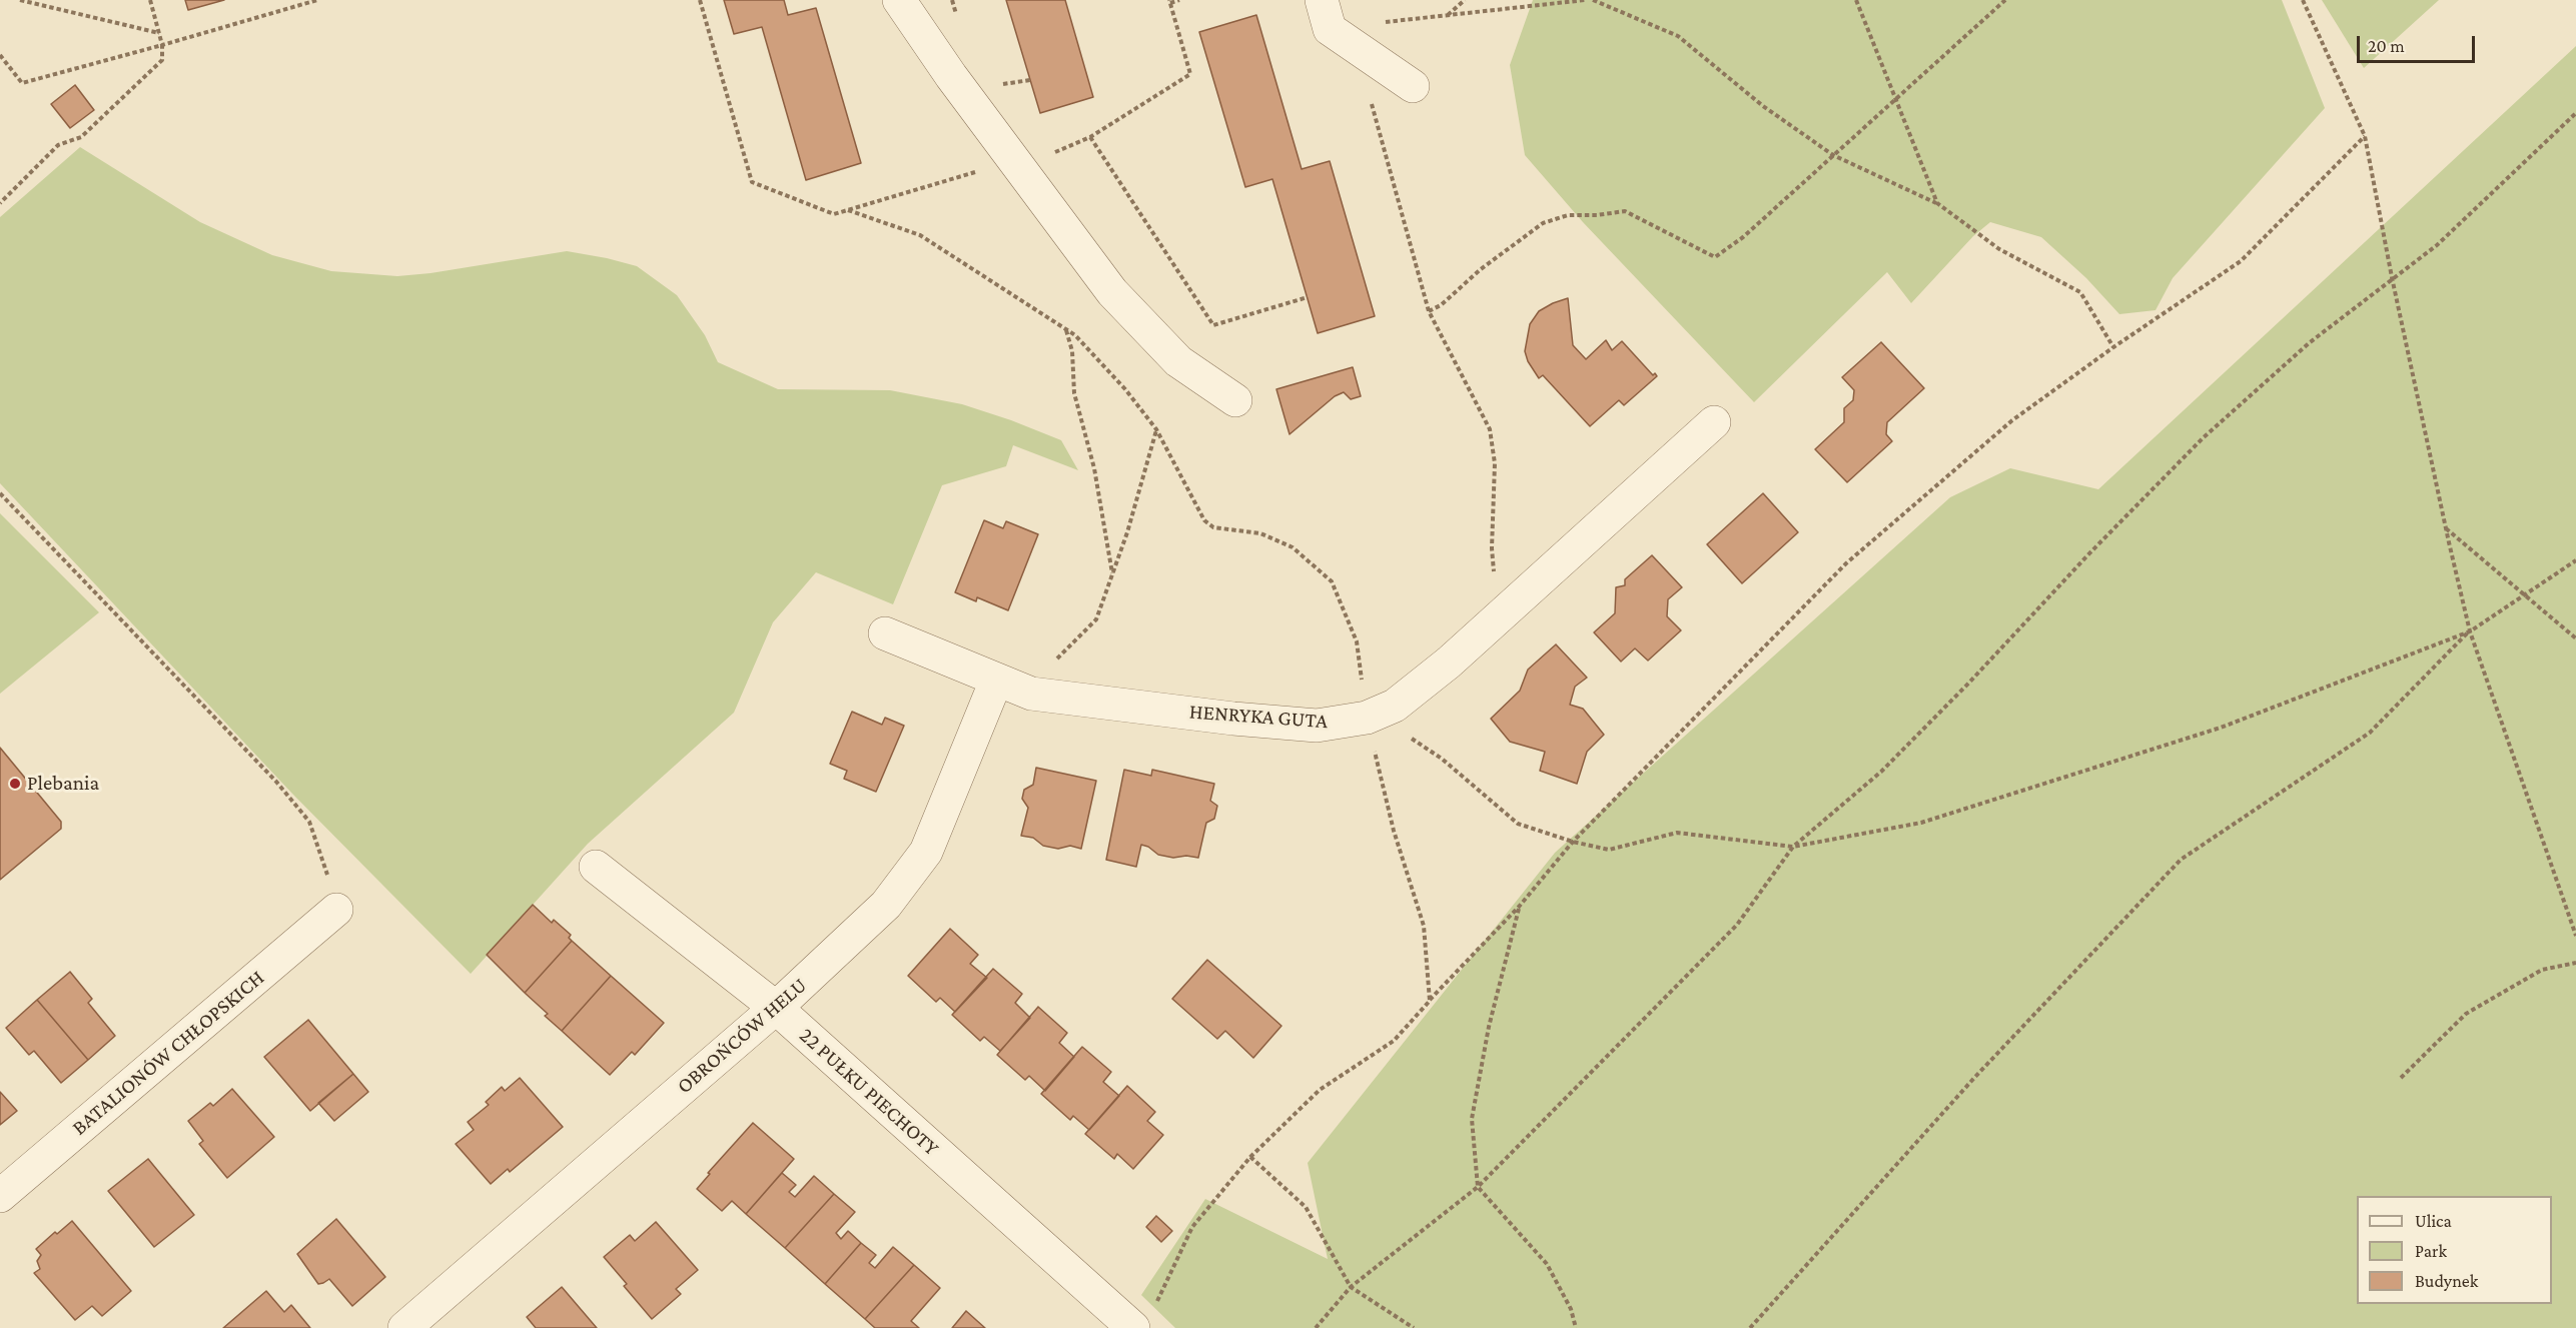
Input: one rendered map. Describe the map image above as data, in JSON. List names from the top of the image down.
{
  "streets": {
    "street": [
      "HENRYKA GUTA",
      "OBROŃCÓW HELU",
      "BATALIONÓW CHŁOPSKICH",
      "22 PUŁKU PIECHOTY"
    ]
  },
  "crossings": [
    ["HENRYKA GUTA", "OBROŃCÓW HELU"],
    ["OBROŃCÓW HELU", "22 PUŁKU PIECHOTY"]
  ],
  "places": ["Plebania"],
  "legend": ["Ulica", "Park", "Budynek"],
  "scale_bar": "20 m"
}
